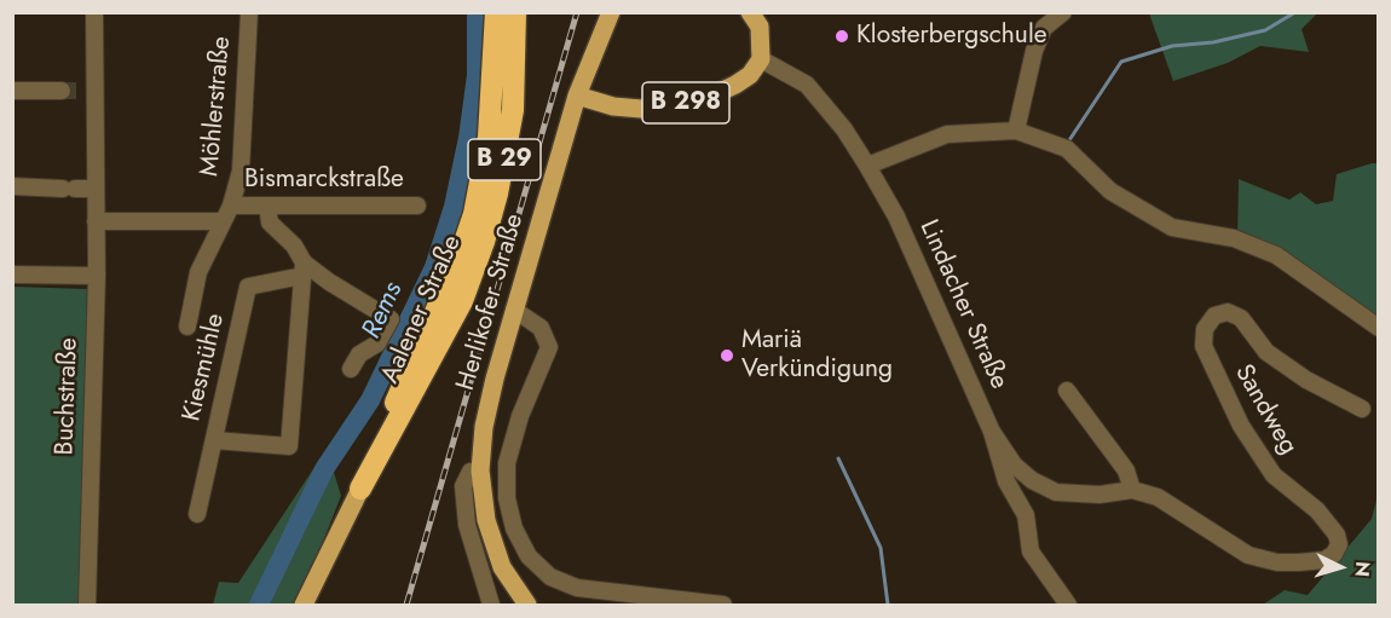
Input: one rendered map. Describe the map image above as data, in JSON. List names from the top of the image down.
{
  "streets": {
    "highway": ["B 29", "Aalener Straße"],
    "main road": ["B 298", "Herlikofer Straße"],
    "street": [
      "Möhlerstraße",
      "Bismarckstraße",
      "Lindacher Straße",
      "Kiesmühle",
      "Buchstraße",
      "Sandweg"
    ]
  },
  "crossings": [
    ["B 298", "Herlikofer Straße"],
    ["B 298", "Lindacher Straße"],
    ["Möhlerstraße", "Bismarckstraße"],
    ["B 29", "Aalener Straße"],
    ["Bismarckstraße", "Buchstraße"],
    ["Lindacher Straße", "Sandweg"]
  ],
  "water": ["Rems"],
  "places": ["Klosterbergschule", "Mariä Verkündigung"],
  "north": "right"
}
